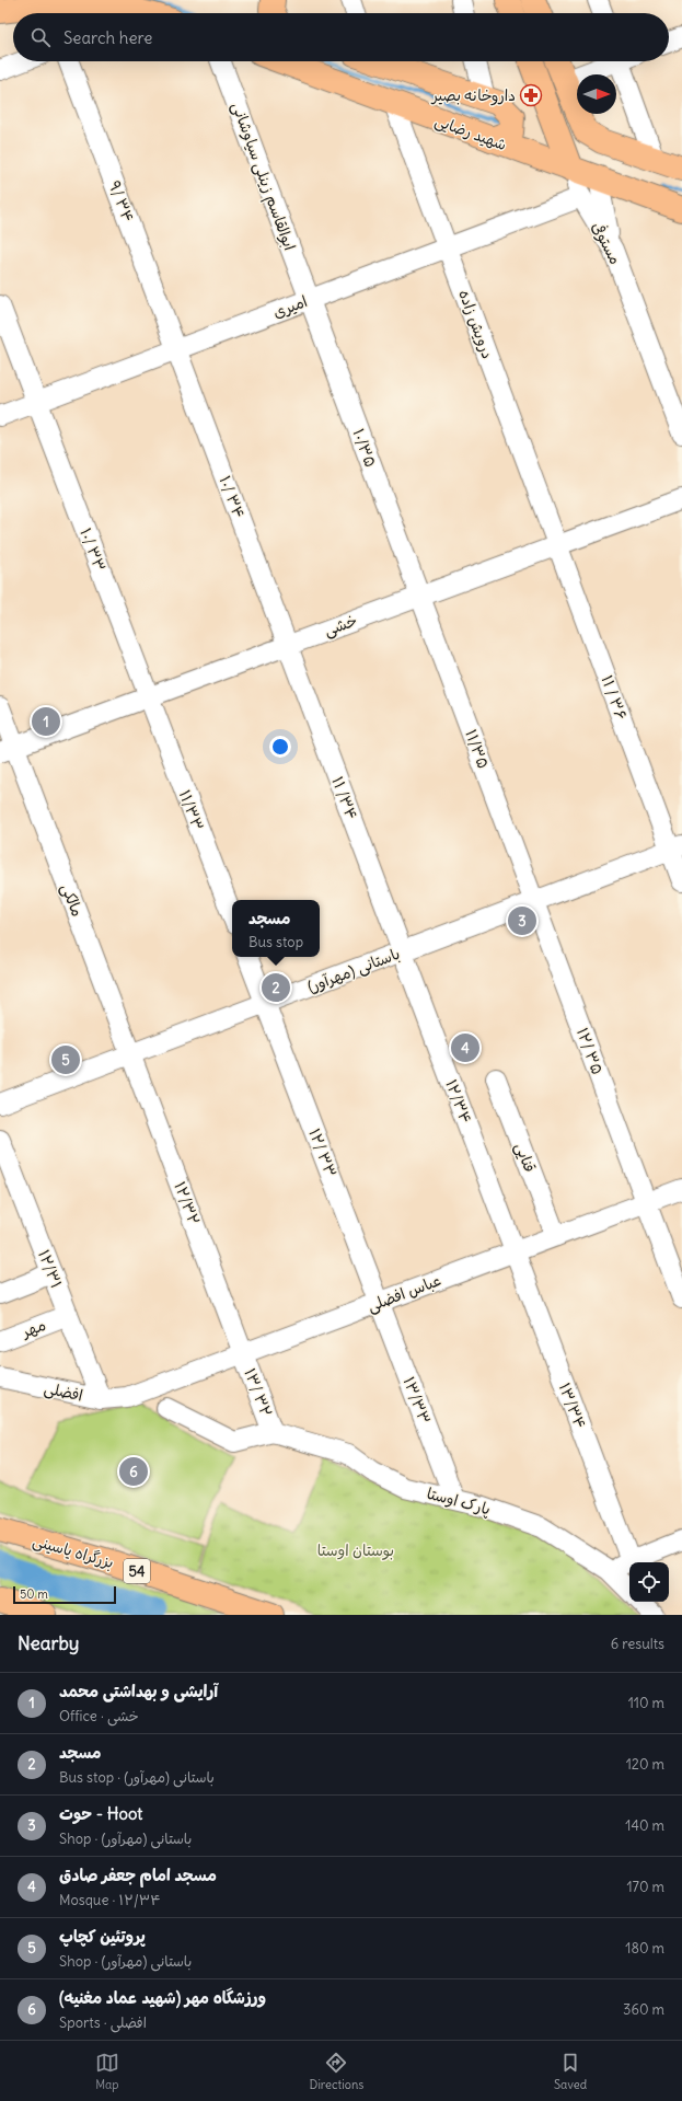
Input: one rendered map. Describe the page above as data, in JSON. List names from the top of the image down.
{
  "streets": {
    "main road": [
      "شهید رضایی",
      "مستوفی",
      "بزرگراه یاسینی",
      "54"
    ],
    "street": [
      "ابوالقاسم زینلی سیاوشانی",
      "۹/ ۳۴",
      "امیری",
      "درویش زاده",
      "۱۰/۳۵",
      "۱۰/ ۳۴",
      "۱۰/ ۳۳",
      "خشی",
      "۱۱ / ۳۶",
      "۱۱/۳۵",
      "۱۱ /۳۴",
      "۱۱/۳۳",
      "مالکی",
      "باستانی (مهرآور)",
      "۱۲/ ۳۵",
      "۱۲/۳۴",
      "۱۲/ ۳۳",
      "قنایی",
      "۱۲/۳۲",
      "۱۲/۳۱",
      "عباس افضلی",
      "مهر",
      "افضلی",
      "۱۳/ ۳۲",
      "۱۳/۳۳",
      "۱۳/۳۴",
      "پارک اوستا"
    ]
  },
  "crossings": [
    ["شهید رضایی", "مستوفی"],
    ["شهید رضایی", "درویش زاده"],
    ["ابوالقاسم زینلی سیاوشانی", "امیری"],
    ["ابوالقاسم زینلی سیاوشانی", "۱۰/۳۵"],
    ["۹/ ۳۴", "امیری"],
    ["۹/ ۳۴", "۱۰/ ۳۴"],
    ["مستوفی", "امیری"],
    ["امیری", "درویش زاده"],
    ["امیری", "۱۰/۳۵"],
    ["امیری", "۱۰/ ۳۴"],
    ["امیری", "۱۰/ ۳۳"],
    ["درویش زاده", "خشی"],
    ["درویش زاده", "۱۱ / ۳۶"],
    ["۱۰/۳۵", "خشی"],
    ["۱۰/۳۵", "۱۱/۳۵"],
    ["۱۰/ ۳۴", "خشی"],
    ["۱۰/ ۳۴", "۱۱ /۳۴"],
    ["۱۰/ ۳۳", "خشی"],
    ["۱۰/ ۳۳", "۱۱/۳۳"],
    ["خشی", "۱۱ / ۳۶"],
    ["خشی", "۱۱/۳۵"],
    ["خشی", "۱۱ /۳۴"],
    ["خشی", "۱۱/۳۳"],
    ["خشی", "مالکی"],
    ["۱۱ / ۳۶", "باستانی (مهرآور)"],
    ["۱۱/۳۵", "باستانی (مهرآور)"],
    ["۱۱/۳۵", "۱۲/ ۳۵"],
    ["۱۱ /۳۴", "باستانی (مهرآور)"],
    ["۱۱ /۳۴", "۱۲/۳۴"],
    ["مالکی", "باستانی (مهرآور)"],
    ["مالکی", "۱۲/۳۲"],
    ["باستانی (مهرآور)", "۱۲/ ۳۵"],
    ["باستانی (مهرآور)", "۱۲/۳۴"],
    ["باستانی (مهرآور)", "۱۲/ ۳۳"],
    ["باستانی (مهرآور)", "۱۲/۳۲"],
    ["۱۲/ ۳۵", "عباس افضلی"],
    ["۱۲/۳۴", "عباس افضلی"],
    ["۱۲/۳۴", "۱۳/۳۴"],
    ["۱۲/ ۳۳", "عباس افضلی"],
    ["۱۲/ ۳۳", "۱۳/۳۳"],
    ["قنایی", "عباس افضلی"],
    ["۱۲/۳۲", "عباس افضلی"],
    ["۱۲/۳۲", "۱۳/ ۳۲"],
    ["۱۲/۳۱", "مهر"],
    ["۱۲/۳۱", "افضلی"],
    ["عباس افضلی", "افضلی"],
    ["عباس افضلی", "۱۳/ ۳۲"],
    ["عباس افضلی", "۱۳/۳۳"],
    ["عباس افضلی", "۱۳/۳۴"],
    ["۱۳/ ۳۲", "پارک اوستا"],
    ["۱۳/۳۳", "پارک اوستا"]
  ],
  "parks": ["بوستان اوستا"],
  "places": {
    "pharmacy": ["داروخانه بصیر"]
  },
  "scale_bar": "50 m",
  "north": "right",
  "page": {
    "search": "Search here",
    "pins": [
      "1",
      "3",
      "2",
      "4",
      "5",
      "6"
    ],
    "popup": ["مسجد", "Bus stop"],
    "scale": "50 m",
    "heading": ["Nearby", "6 results"],
    "list": [
      {
        "mark": "1",
        "name": "آرایشی و بهداشتی محمد",
        "note": "Office · خشی",
        "value": "110 m"
      },
      {
        "mark": "2",
        "name": "مسجد",
        "note": "Bus stop · باستانی (مهرآور)",
        "value": "120 m"
      },
      {
        "mark": "3",
        "name": "حوت - Hoot",
        "note": "Shop · باستانی (مهرآور)",
        "value": "140 m"
      },
      {
        "mark": "4",
        "name": "مسجد امام جعفر صادق",
        "note": "Mosque · ۱۲/۳۴",
        "value": "170 m"
      },
      {
        "mark": "5",
        "name": "پروتئین کچاپ",
        "note": "Shop · باستانی (مهرآور)",
        "value": "180 m"
      },
      {
        "mark": "6",
        "name": "ورزشگاه مهر (شهید عماد مغنیه)",
        "note": "Sports · افضلی",
        "value": "360 m"
      }
    ],
    "nav": ["Map", "Directions", "Saved"]
  }
}
